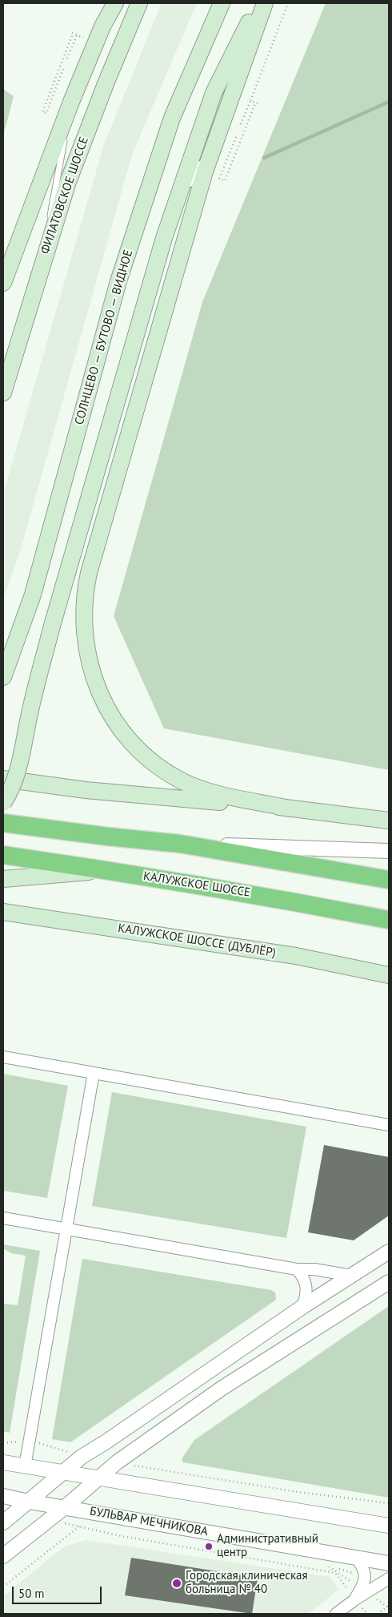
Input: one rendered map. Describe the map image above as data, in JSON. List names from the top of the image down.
{
  "streets": {
    "highway": ["КАЛУЖСКОЕ ШОССЕ"],
    "main road": ["ФИЛАТОВСКОЕ ШОССЕ", "СОЛНЦЕВО — БУТОВО — ВИДНОЕ", "КАЛУЖСКОЕ ШОССЕ (ДУБЛЁР)"],
    "street": ["БУЛЬВАР МЕЧНИКОВА"]
  },
  "places": ["Административный центр", "Городская клиническая больница № 40"],
  "scale_bar": "50 m"
}
